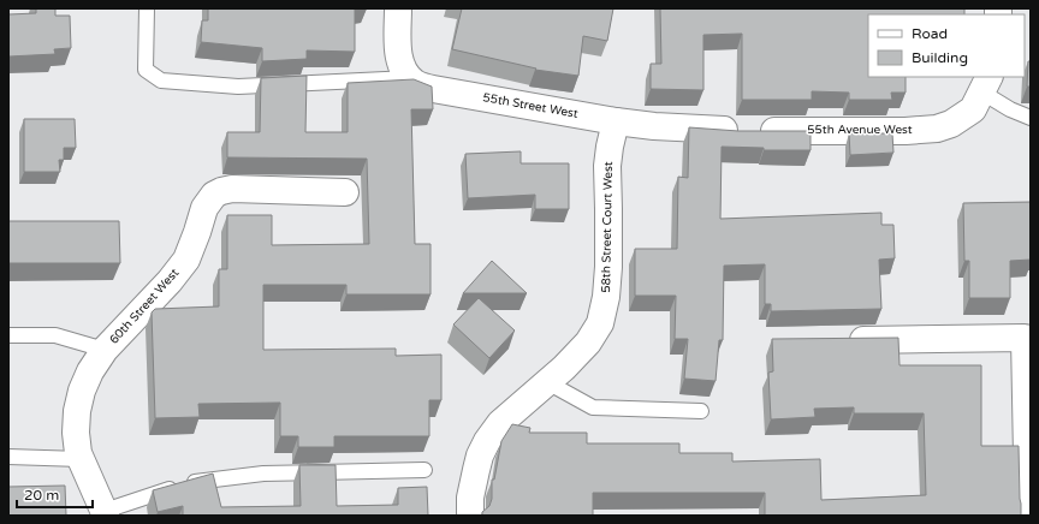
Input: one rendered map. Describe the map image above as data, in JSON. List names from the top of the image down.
{
  "streets": {
    "street": [
      "55th Street West",
      "55th Avenue West",
      "58th Street Court West",
      "60th Street West"
    ]
  },
  "crossings": [
    ["55th Street West", "55th Avenue West"],
    ["55th Street West", "58th Street Court West"]
  ],
  "legend": ["Road", "Building"],
  "scale_bar": "20 m"
}
